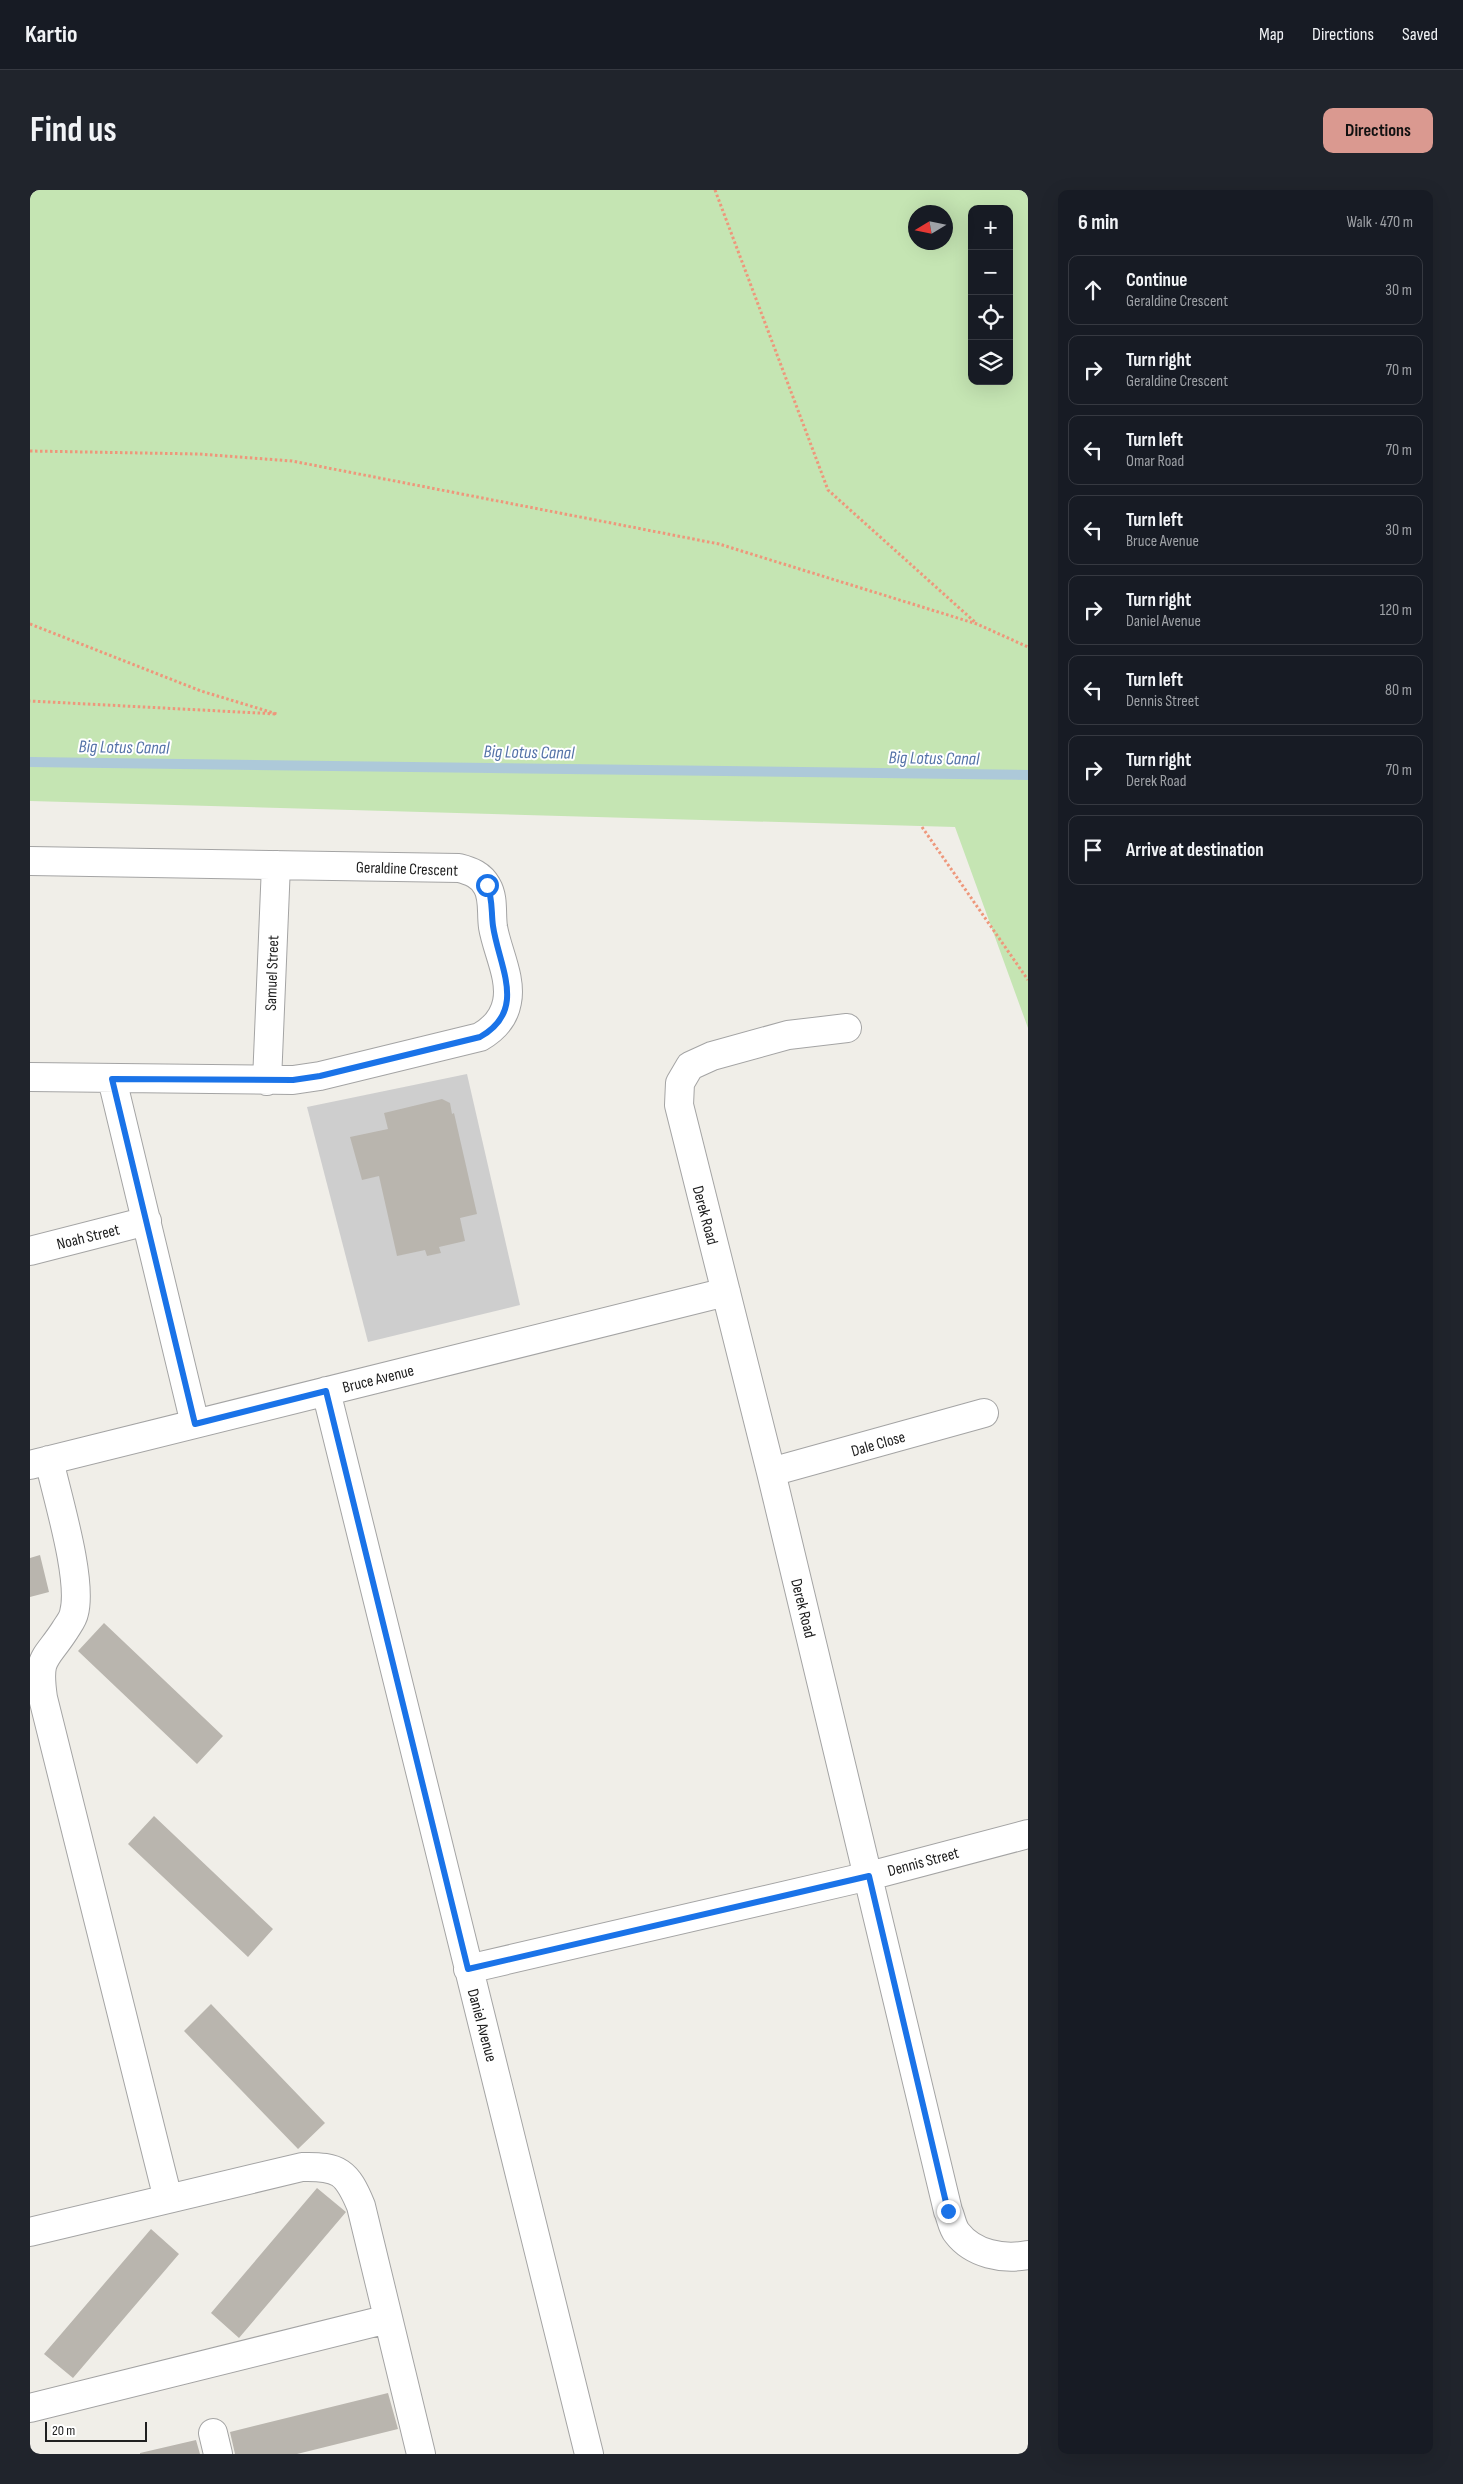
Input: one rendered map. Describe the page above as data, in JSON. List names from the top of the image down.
{
  "streets": {
    "street": [
      "Geraldine Crescent",
      "Samuel Street",
      "Derek Road",
      "Noah Street",
      "Bruce Avenue",
      "Dale Close",
      "Dennis Street",
      "Daniel Avenue"
    ]
  },
  "crossings": [
    ["Geraldine Crescent", "Samuel Street"],
    ["Derek Road", "Bruce Avenue"],
    ["Derek Road", "Dale Close"],
    ["Derek Road", "Dennis Street"],
    ["Bruce Avenue", "Daniel Avenue"],
    ["Dennis Street", "Daniel Avenue"]
  ],
  "water": ["Big Lotus Canal"],
  "scale_bar": "20 m",
  "north": "left",
  "page": {
    "header": "Kartio",
    "nav": ["Map", "Directions", "Saved"],
    "buttons": "Directions",
    "title": "Find us",
    "heading": ["6 min", "Walk · 470 m"],
    "map_buttons": ["+", "−"],
    "list": [
      ["Continue", "Geraldine Crescent", "30 m"],
      ["Turn right", "Geraldine Crescent", "70 m"],
      ["Turn left", "Omar Road", "70 m"],
      ["Turn left", "Bruce Avenue", "30 m"],
      ["Turn right", "Daniel Avenue", "120 m"],
      ["Turn left", "Dennis Street", "80 m"],
      ["Turn right", "Derek Road", "70 m"],
      "Arrive at destination"
    ],
    "scale": "20 m"
  }
}
